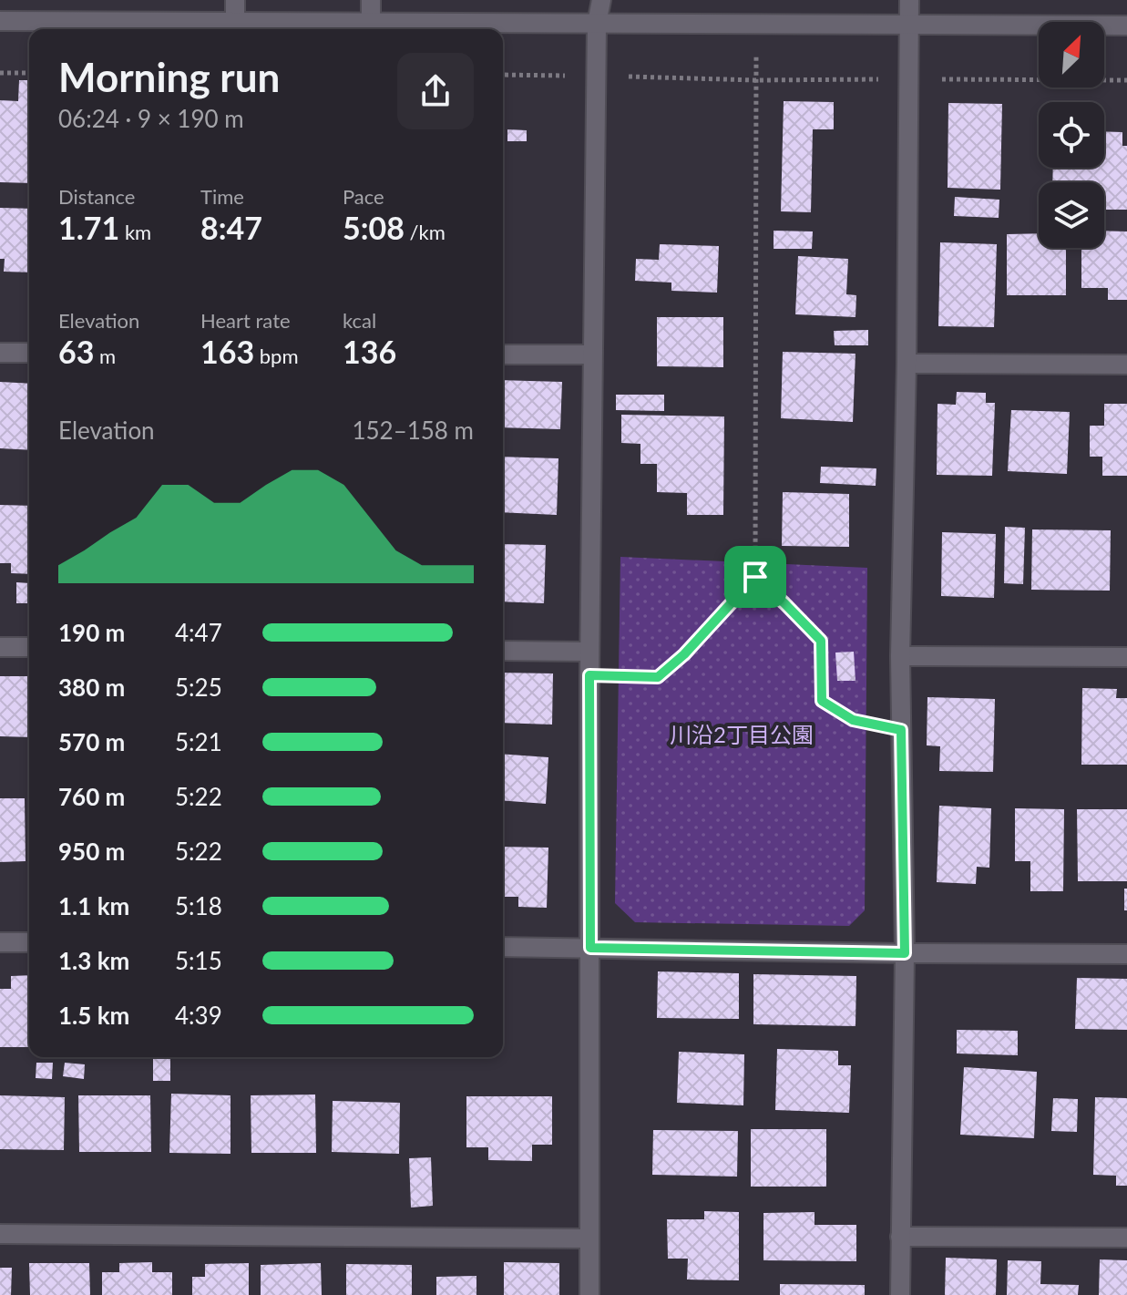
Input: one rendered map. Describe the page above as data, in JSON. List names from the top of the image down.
{
  "parks": ["川沿2丁目公園"],
  "north": "top right",
  "page": {
    "heading": ["Morning run", "06:24 · 9 × 190 m"],
    "stats": [
      ["Distance", "1.71 km"],
      ["Time", "8:47"],
      ["Pace", "5:08 /km"],
      ["Elevation", "63 m"],
      ["Heart rate", "163 bpm"],
      ["kcal", "136"]
    ],
    "chart": ["Elevation", "152–158 m"],
    "list": [
      {
        "name": "190 m",
        "note": "4:47"
      },
      {
        "name": "380 m",
        "note": "5:25"
      },
      {
        "name": "570 m",
        "note": "5:21"
      },
      {
        "name": "760 m",
        "note": "5:22"
      },
      {
        "name": "950 m",
        "note": "5:22"
      },
      {
        "name": "1.1 km",
        "note": "5:18"
      },
      {
        "name": "1.3 km",
        "note": "5:15"
      },
      {
        "name": "1.5 km",
        "note": "4:39"
      }
    ]
  }
}
